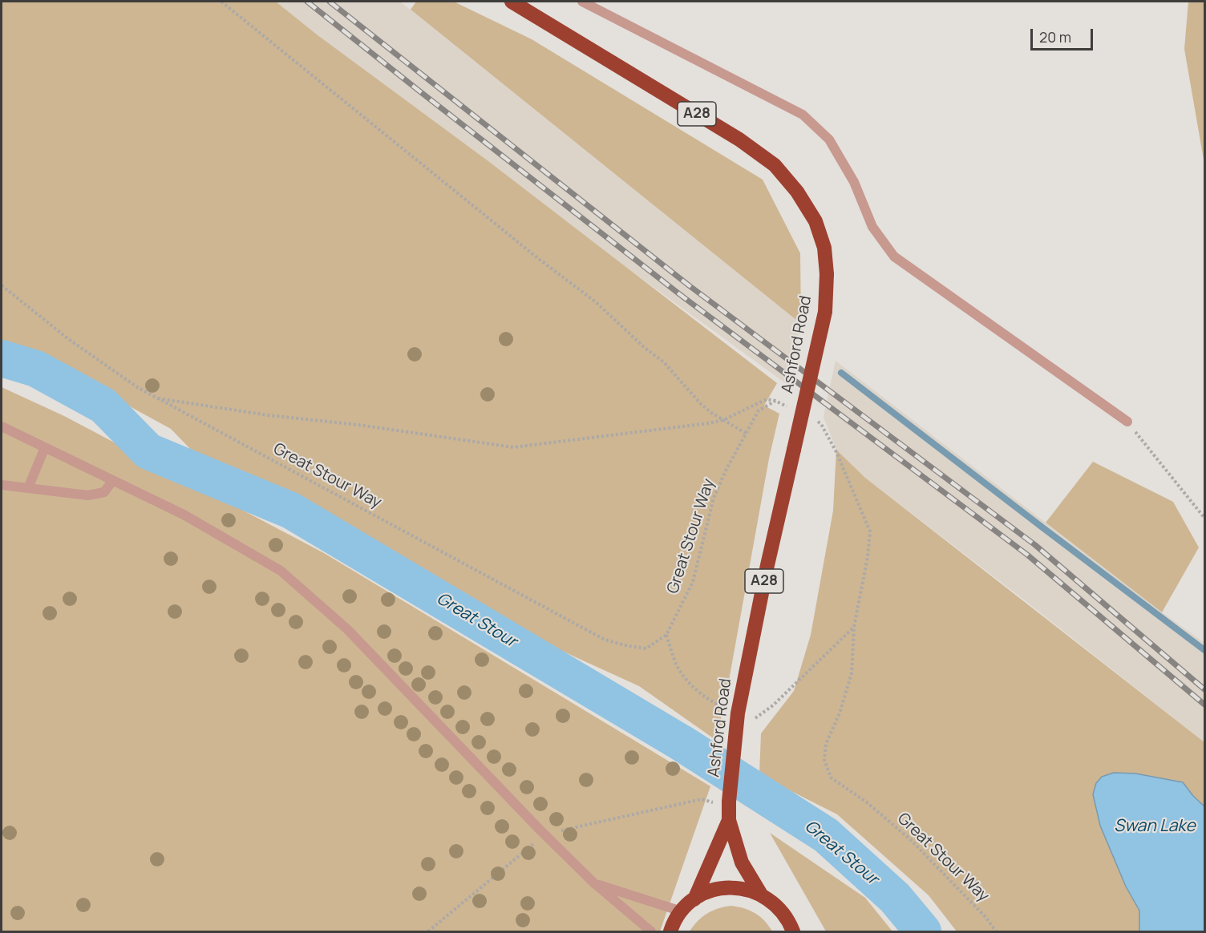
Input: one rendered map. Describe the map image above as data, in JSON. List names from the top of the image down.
{
  "streets": {
    "highway": ["A28", "Ashford Road"],
    "path": ["Great Stour Way"]
  },
  "water": ["Great Stour", "Swan Lake"],
  "scale_bar": "20 m"
}
